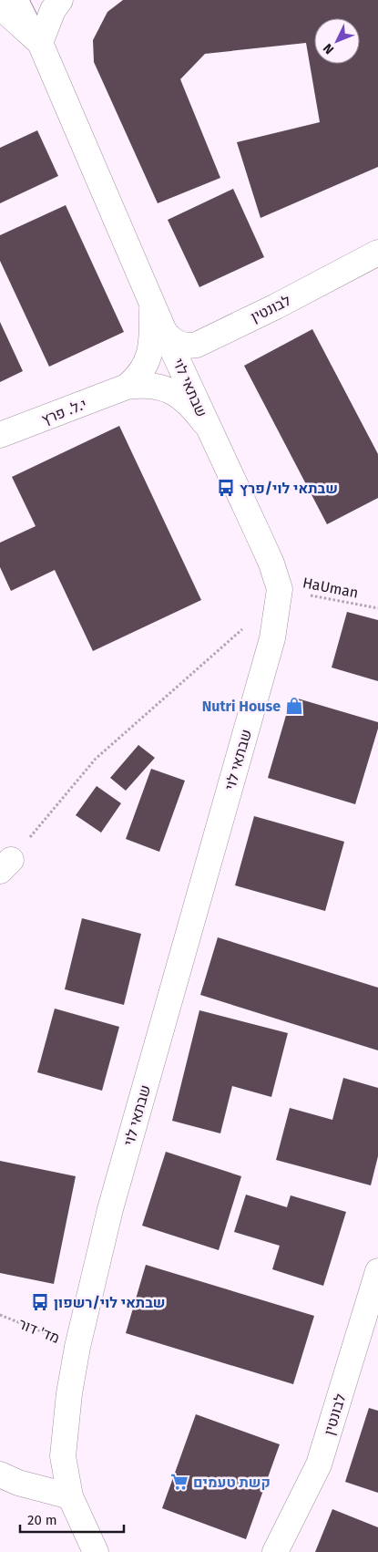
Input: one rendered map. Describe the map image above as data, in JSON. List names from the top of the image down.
{
  "streets": {
    "street": ["לבונטין", "שבתאי לוי", "י.ל. פרץ"],
    "path": ["HaUman", "מד' דור"]
  },
  "crossings": [
    ["לבונטין", "שבתאי לוי"],
    ["שבתאי לוי", "י.ל. פרץ"],
    ["שבתאי לוי", "HaUman"],
    ["שבתאי לוי", "מד' דור"]
  ],
  "places": {
    "bus stop": ["שבתאי לוי/פרץ", "שבתאי לוי/רשפון"],
    "shop": ["Nutri House"],
    "supermarket": ["קשת טעמים"]
  },
  "scale_bar": "20 m",
  "north": "bottom left"
}
